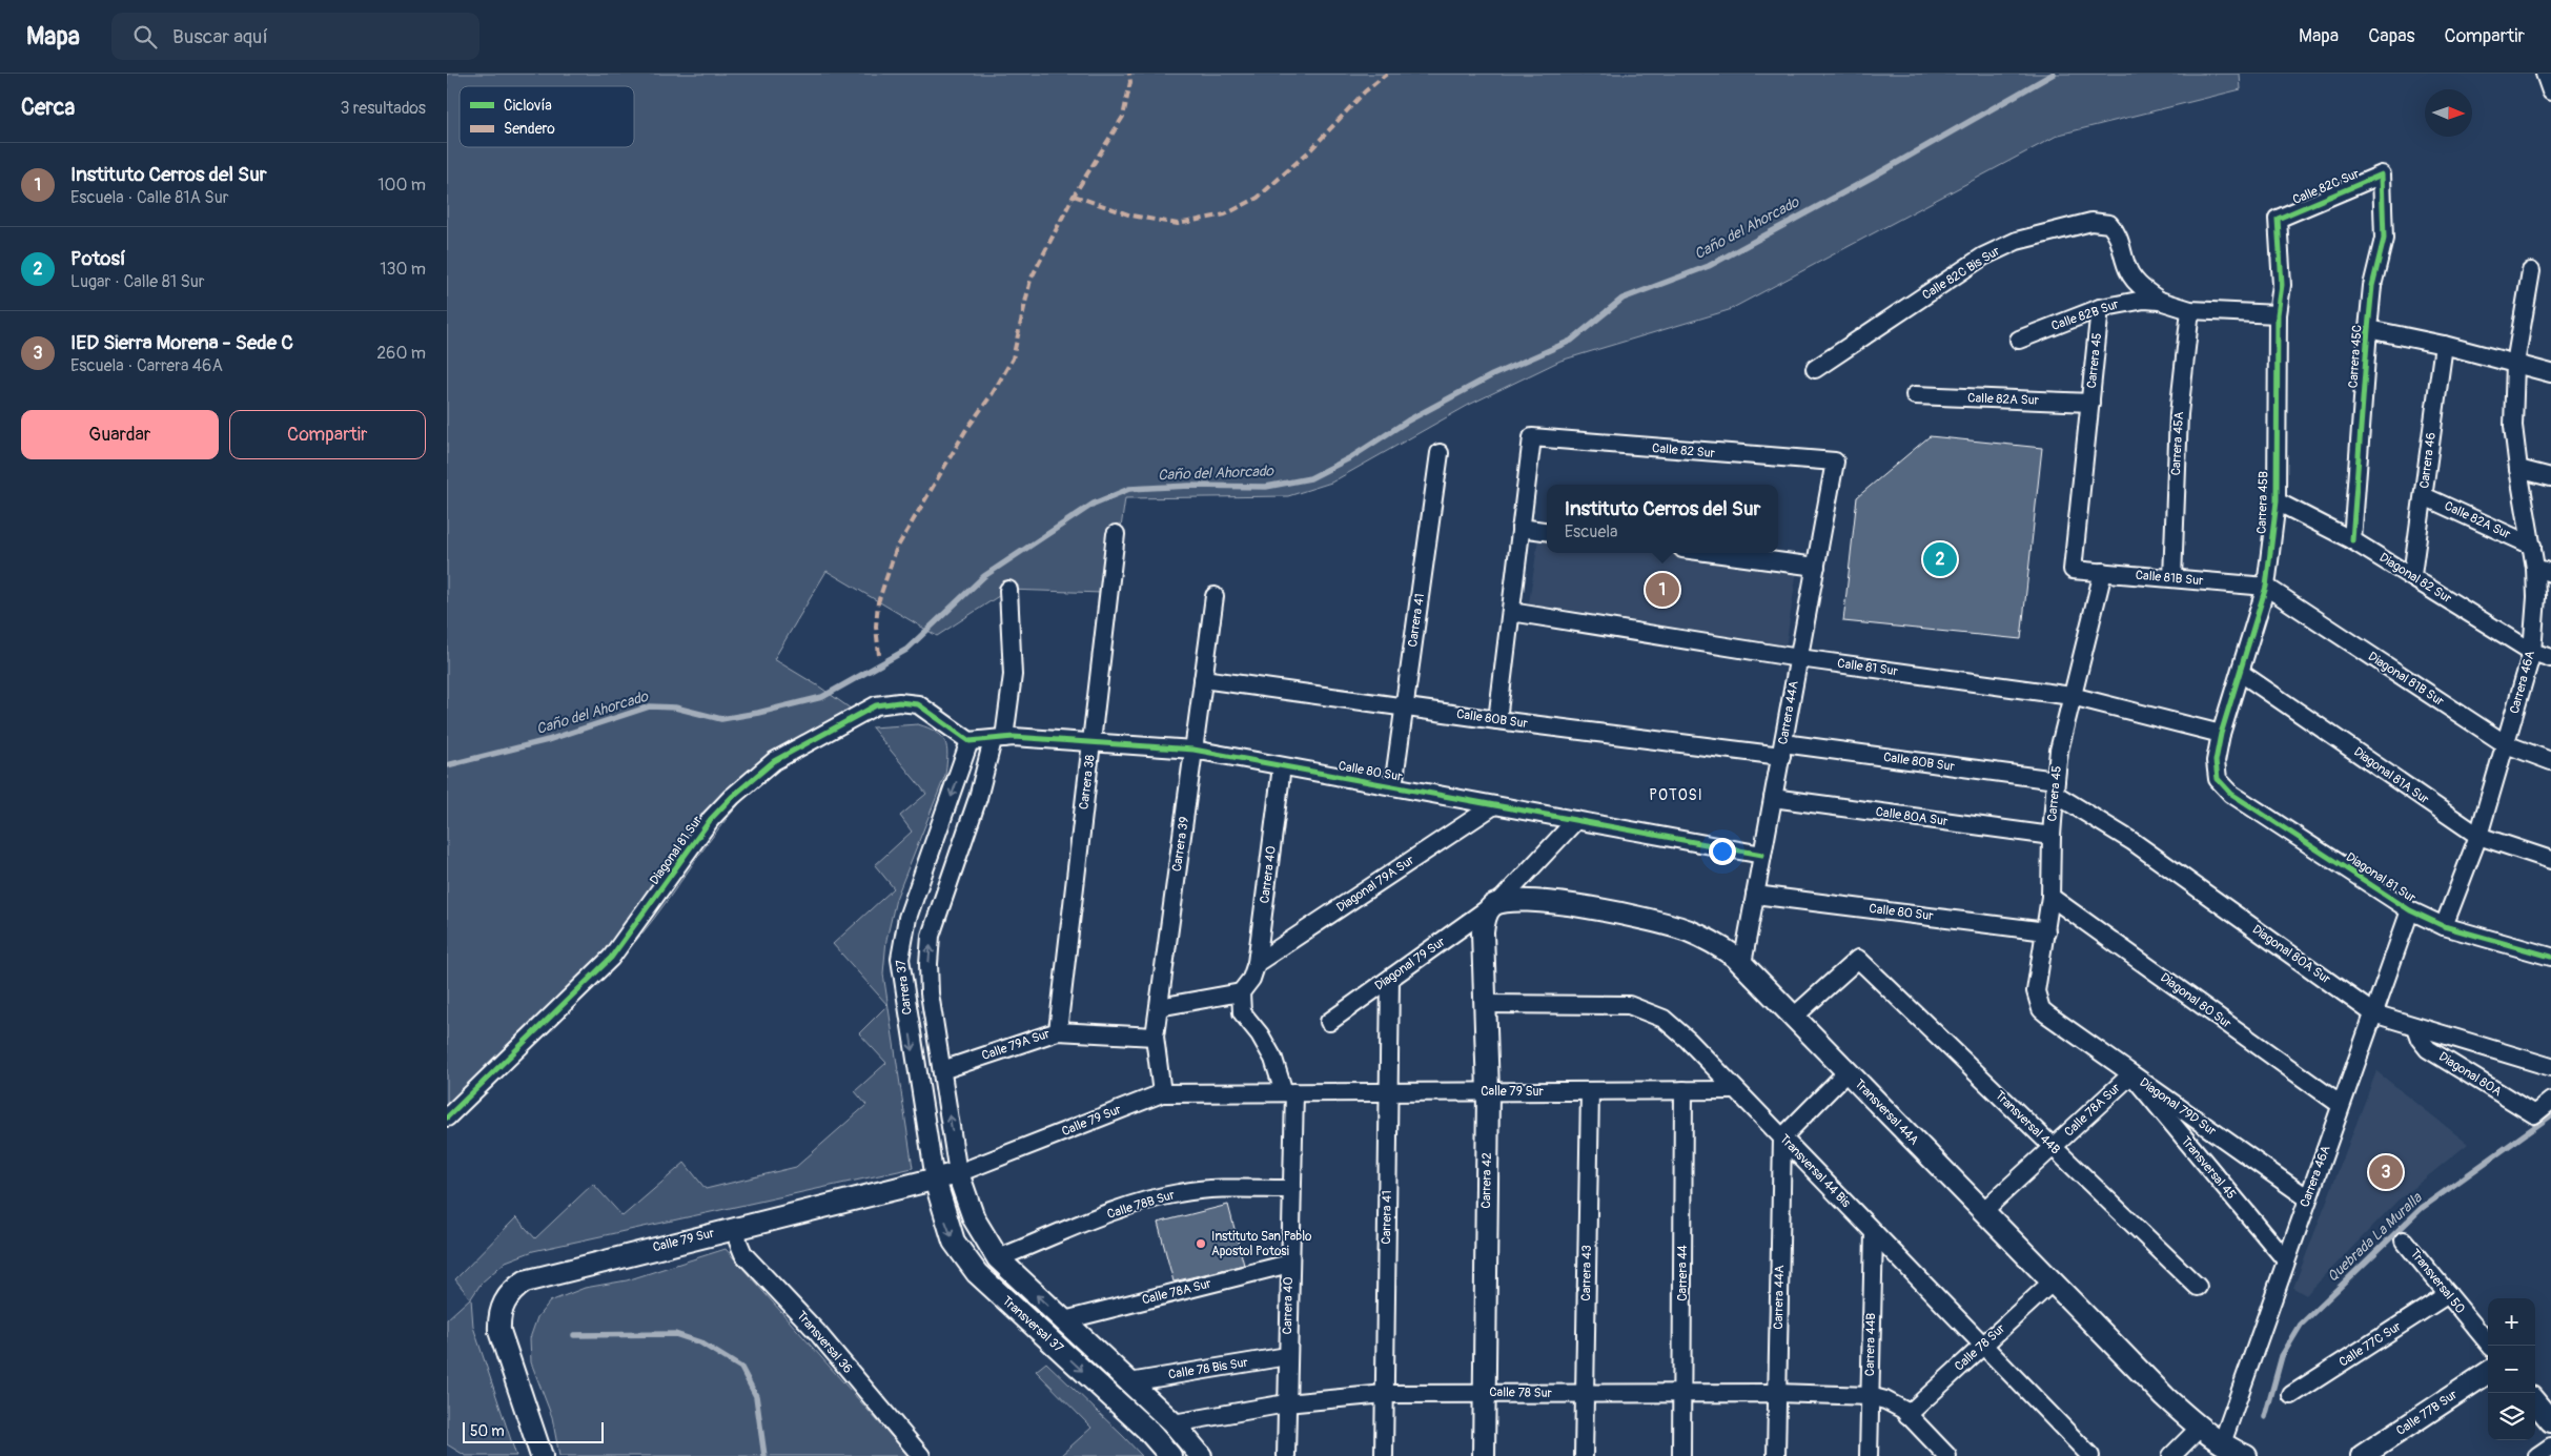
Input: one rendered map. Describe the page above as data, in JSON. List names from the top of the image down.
{
  "streets": {
    "street": [
      "Calle 82C Sur",
      "Calle 82C Bis Sur",
      "Calle 82B Sur",
      "Carrera 45C",
      "Carrera 45",
      "Calle 82A Sur",
      "Carrera 45A",
      "Calle 82 Sur",
      "Carrera 46",
      "Carrera 45B",
      "Calle 81B Sur",
      "Diagonal 82 Sur",
      "Carrera 41",
      "Calle 81 Sur",
      "Diagonal 81B Sur",
      "Carrera 46A",
      "Carrera 44A",
      "Calle 80B Sur",
      "Calle 80 Sur",
      "Diagonal 81A Sur",
      "Carrera 38",
      "Calle 80A Sur",
      "Carrera 39",
      "Diagonal 81 Sur",
      "Carrera 40",
      "Diagonal 79A Sur",
      "Diagonal 80A Sur",
      "Diagonal 79 Sur",
      "Carrera 37",
      "Diagonal 80 Sur",
      "Calle 79A Sur",
      "Diagonal 80A",
      "Calle 79 Sur",
      "Diagonal 79D Sur",
      "Calle 78A Sur",
      "Transversal 44A",
      "Transversal 44B",
      "Transversal 45",
      "Transversal 44 Bis",
      "Carrera 42",
      "Calle 78B Sur",
      "Carrera 43",
      "Carrera 44",
      "Transversal 50",
      "Transversal 37",
      "Transversal 36",
      "Carrera 44B",
      "Calle 77C Sur",
      "Calle 78 Sur",
      "Calle 78 Bis Sur",
      "Calle 77B Sur"
    ]
  },
  "crossings": [
    ["Calle 82C Sur", "Carrera 45C"],
    ["Calle 82C Sur", "Carrera 45B"],
    ["Calle 82C Bis Sur", "Calle 82B Sur"],
    ["Calle 82B Sur", "Carrera 45"],
    ["Calle 82B Sur", "Carrera 45A"],
    ["Calle 82B Sur", "Carrera 45B"],
    ["Carrera 45C", "Diagonal 82 Sur"],
    ["Carrera 45", "Calle 82A Sur"],
    ["Carrera 45", "Calle 81B Sur"],
    ["Carrera 45", "Calle 81 Sur"],
    ["Carrera 45", "Calle 80B Sur"],
    ["Carrera 45", "Calle 80 Sur"],
    ["Carrera 45", "Calle 80A Sur"],
    ["Carrera 45", "Diagonal 80A Sur"],
    ["Carrera 45", "Diagonal 80 Sur"],
    ["Carrera 45", "Diagonal 79D Sur"],
    ["Calle 82A Sur", "Carrera 46"],
    ["Calle 82A Sur", "Carrera 46A"],
    ["Carrera 45A", "Calle 81B Sur"],
    ["Calle 82 Sur", "Carrera 44A"],
    ["Carrera 46", "Diagonal 82 Sur"],
    ["Carrera 45B", "Calle 81B Sur"],
    ["Carrera 45B", "Diagonal 82 Sur"],
    ["Carrera 45B", "Calle 81 Sur"],
    ["Carrera 45B", "Diagonal 81B Sur"],
    ["Carrera 45B", "Diagonal 81A Sur"],
    ["Carrera 45B", "Diagonal 81 Sur"],
    ["Calle 81B Sur", "Diagonal 81B Sur"],
    ["Diagonal 82 Sur", "Carrera 46A"],
    ["Carrera 41", "Calle 80B Sur"],
    ["Carrera 41", "Calle 80 Sur"],
    ["Carrera 41", "Diagonal 79 Sur"],
    ["Carrera 41", "Calle 79 Sur"],
    ["Carrera 41", "Calle 78 Sur"],
    ["Calle 81 Sur", "Carrera 44A"],
    ["Diagonal 81B Sur", "Carrera 46A"],
    ["Carrera 46A", "Diagonal 81A Sur"],
    ["Carrera 46A", "Diagonal 81 Sur"],
    ["Carrera 46A", "Diagonal 80A Sur"],
    ["Carrera 46A", "Diagonal 80 Sur"],
    ["Carrera 46A", "Diagonal 79D Sur"],
    ["Carrera 46A", "Transversal 44A"],
    ["Carrera 46A", "Transversal 45"],
    ["Carrera 44A", "Calle 80B Sur"],
    ["Carrera 44A", "Calle 80 Sur"],
    ["Carrera 44A", "Calle 80A Sur"],
    ["Carrera 44A", "Transversal 44A"],
    ["Carrera 44A", "Transversal 44 Bis"],
    ["Carrera 44A", "Calle 78 Sur"],
    ["Calle 80B Sur", "Carrera 39"],
    ["Calle 80B Sur", "Diagonal 80A Sur"],
    ["Calle 80 Sur", "Carrera 38"],
    ["Calle 80 Sur", "Carrera 39"],
    ["Calle 80 Sur", "Diagonal 81 Sur"],
    ["Calle 80 Sur", "Carrera 40"],
    ["Calle 80 Sur", "Diagonal 79A Sur"],
    ["Calle 80 Sur", "Diagonal 79 Sur"],
    ["Calle 80 Sur", "Carrera 37"],
    ["Carrera 38", "Calle 79A Sur"],
    ["Carrera 39", "Calle 79A Sur"],
    ["Carrera 39", "Calle 79 Sur"],
    ["Diagonal 81 Sur", "Carrera 37"],
    ["Carrera 40", "Diagonal 79A Sur"],
    ["Carrera 40", "Calle 79 Sur"],
    ["Carrera 40", "Calle 78A Sur"],
    ["Carrera 40", "Calle 78B Sur"],
    ["Carrera 40", "Calle 78 Sur"],
    ["Carrera 40", "Calle 78 Bis Sur"],
    ["Diagonal 80A Sur", "Diagonal 80A"],
    ["Diagonal 79 Sur", "Transversal 44A"],
    ["Diagonal 79 Sur", "Carrera 42"],
    ["Carrera 37", "Calle 79A Sur"],
    ["Carrera 37", "Calle 79 Sur"],
    ["Carrera 37", "Transversal 37"],
    ["Calle 79 Sur", "Transversal 44 Bis"],
    ["Calle 79 Sur", "Carrera 42"],
    ["Calle 79 Sur", "Carrera 43"],
    ["Calle 79 Sur", "Carrera 44"],
    ["Calle 79 Sur", "Transversal 37"],
    ["Calle 79 Sur", "Transversal 36"],
    ["Diagonal 79D Sur", "Calle 78A Sur"],
    ["Diagonal 79D Sur", "Transversal 45"],
    ["Calle 78A Sur", "Transversal 44A"],
    ["Calle 78A Sur", "Transversal 44B"],
    ["Calle 78A Sur", "Transversal 45"],
    ["Calle 78A Sur", "Transversal 37"],
    ["Transversal 44A", "Transversal 44B"],
    ["Transversal 44A", "Carrera 42"],
    ["Transversal 44A", "Calle 78 Sur"],
    ["Transversal 44 Bis", "Carrera 42"],
    ["Transversal 44 Bis", "Carrera 44B"],
    ["Transversal 44 Bis", "Calle 78 Sur"],
    ["Carrera 42", "Calle 78 Sur"],
    ["Calle 78B Sur", "Transversal 37"],
    ["Carrera 43", "Calle 78 Sur"],
    ["Carrera 44", "Calle 78 Sur"],
    ["Transversal 50", "Calle 77C Sur"],
    ["Transversal 37", "Calle 78 Sur"],
    ["Transversal 37", "Calle 78 Bis Sur"],
    ["Carrera 44B", "Calle 78 Sur"]
  ],
  "districts": ["POTOSI"],
  "water": ["Caño del Ahorcado", "Quebrada La Muralla"],
  "places": ["Instituto San Pablo Apostol Potosi"],
  "legend": ["Ciclovía", "Sendero"],
  "scale_bar": "50 m",
  "north": "right",
  "page": {
    "header": "Mapa",
    "search": "Buscar aquí",
    "nav": ["Mapa", "Capas", "Compartir"],
    "heading": ["Cerca", "3 resultados"],
    "list": [
      {
        "mark": "1",
        "name": "Instituto Cerros del Sur",
        "note": "Escuela · Calle 81A Sur",
        "value": "100 m"
      },
      {
        "mark": "2",
        "name": "Potosí",
        "note": "Lugar · Calle 81 Sur",
        "value": "130 m"
      },
      {
        "mark": "3",
        "name": "IED Sierra Morena - Sede C",
        "note": "Escuela · Carrera 46A",
        "value": "260 m"
      }
    ],
    "buttons": ["Guardar", "Compartir"],
    "popup": ["Instituto Cerros del Sur", "Escuela"],
    "pins": ["2", "1", "3"],
    "map_buttons": ["+", "−"],
    "scale": "50 m"
  }
}
